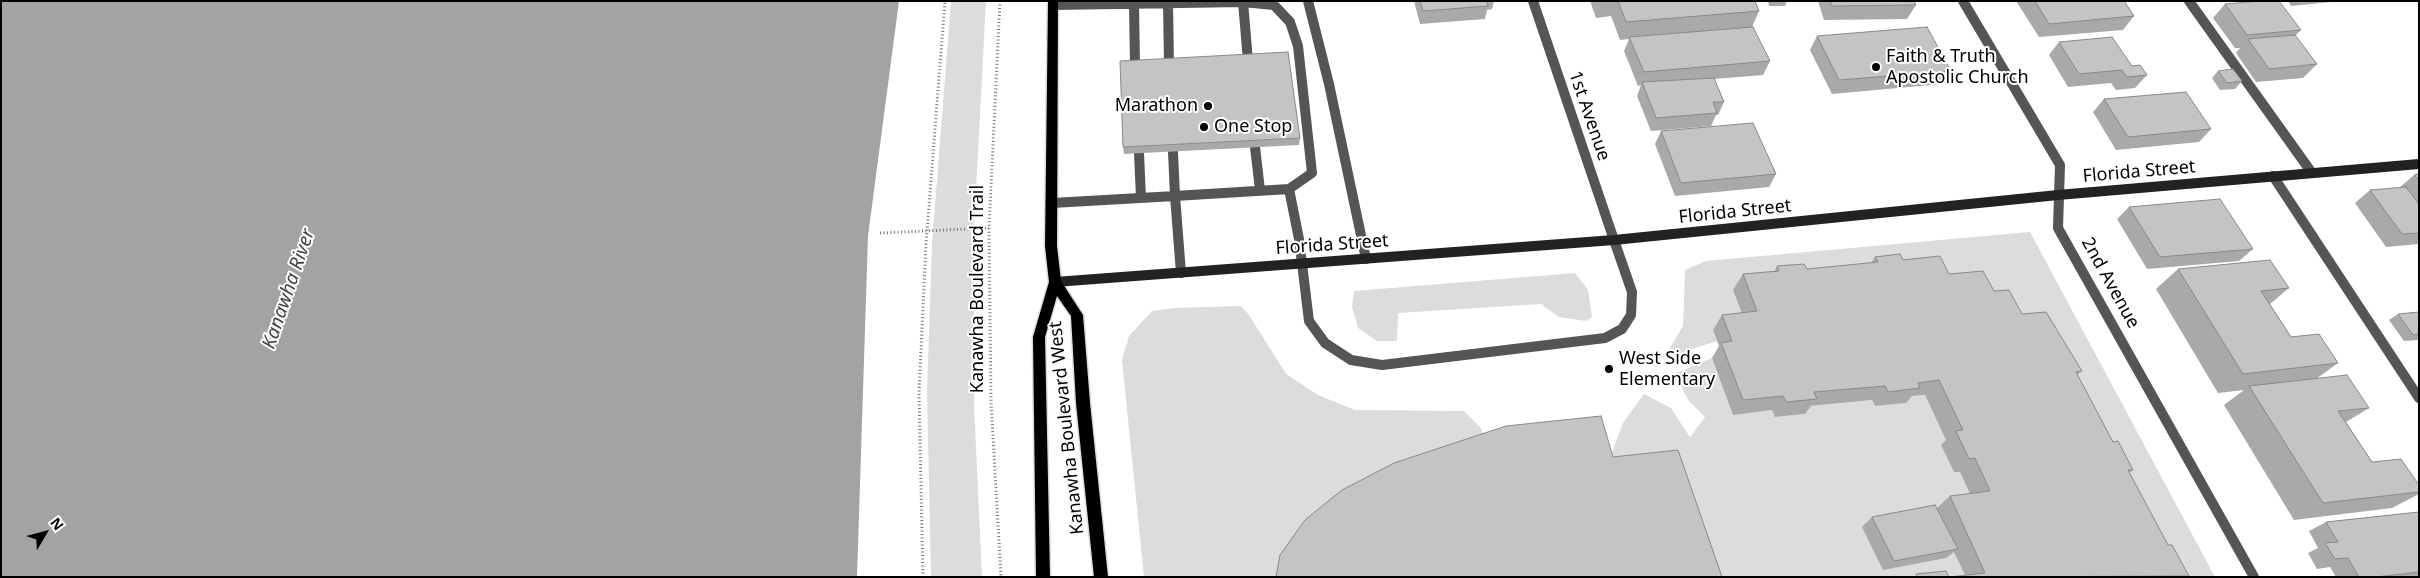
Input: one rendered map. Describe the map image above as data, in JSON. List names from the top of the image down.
{
  "streets": {
    "main road": ["Kanawha Boulevard West"],
    "street": ["1st Avenue", "Florida Street", "2nd Avenue"],
    "path": ["Kanawha Boulevard Trail"]
  },
  "crossings": [
    ["1st Avenue", "Florida Street"],
    ["Florida Street", "2nd Avenue"],
    ["Florida Street", "Kanawha Boulevard West"]
  ],
  "water": ["Kanawha River"],
  "places": [
    "Faith & Truth Apostolic Church",
    "Marathon",
    "One Stop",
    "West Side Elementary"
  ],
  "north": "top right"
}
